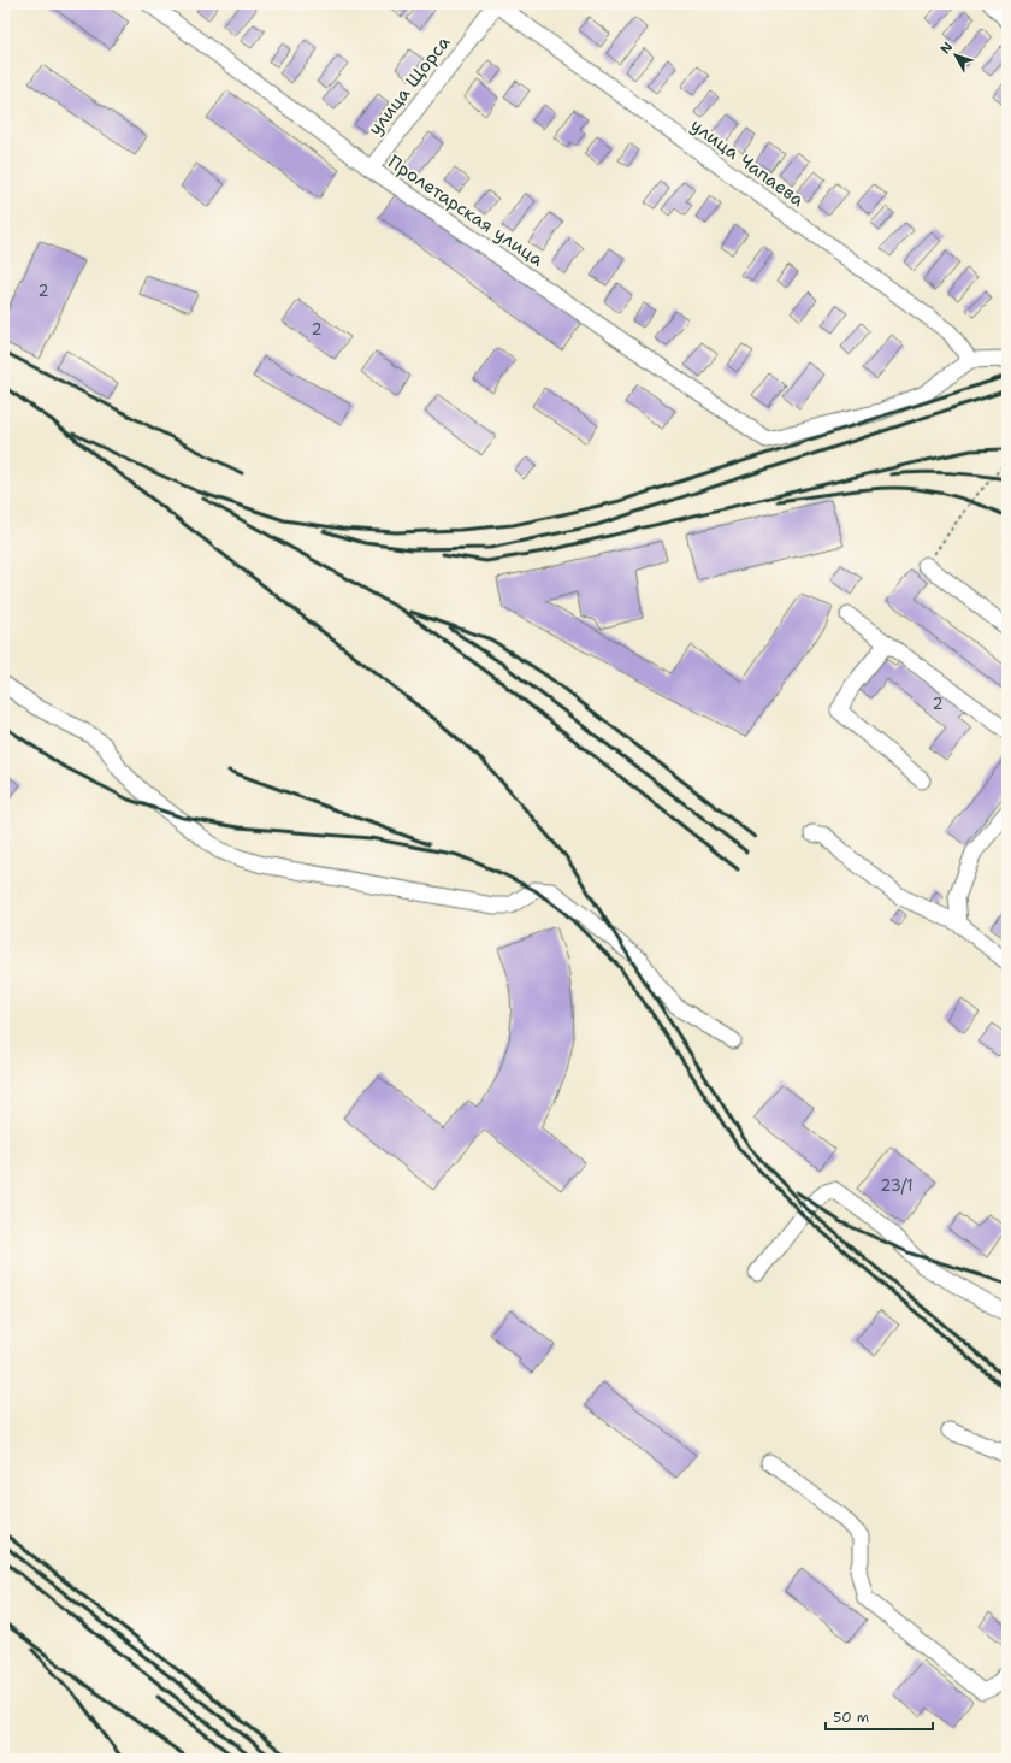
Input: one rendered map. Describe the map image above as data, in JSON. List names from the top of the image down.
{
  "streets": {
    "street": ["улица Щорса", "улица Чапаева", "Пролетарская улица"]
  },
  "crossings": [
    ["улица Щорса", "улица Чапаева"],
    ["улица Щорса", "Пролетарская улица"],
    ["улица Чапаева", "Пролетарская улица"]
  ],
  "house_numbers": [
    "2",
    "2",
    "2",
    "23/1"
  ],
  "scale_bar": "50 m",
  "north": "top left"
}
